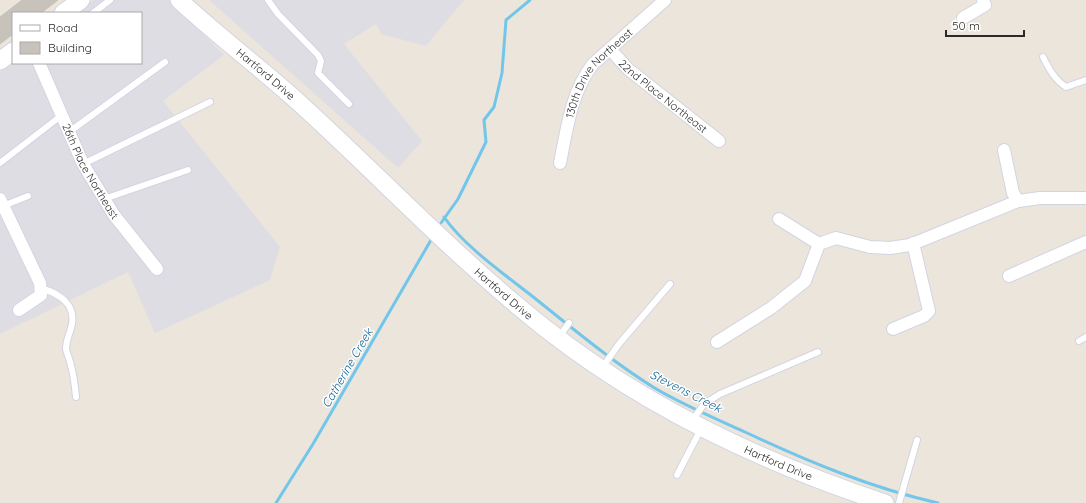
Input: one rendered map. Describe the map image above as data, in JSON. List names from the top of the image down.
{
  "streets": {
    "main road": ["Hartford Drive"],
    "street": ["130th Drive Northeast", "22nd Place Northeast", "26th Place Northeast"]
  },
  "crossings": [
    ["130th Drive Northeast", "22nd Place Northeast"]
  ],
  "water": ["Catherine Creek", "Stevens Creek"],
  "legend": ["Road", "Building"],
  "scale_bar": "50 m"
}
